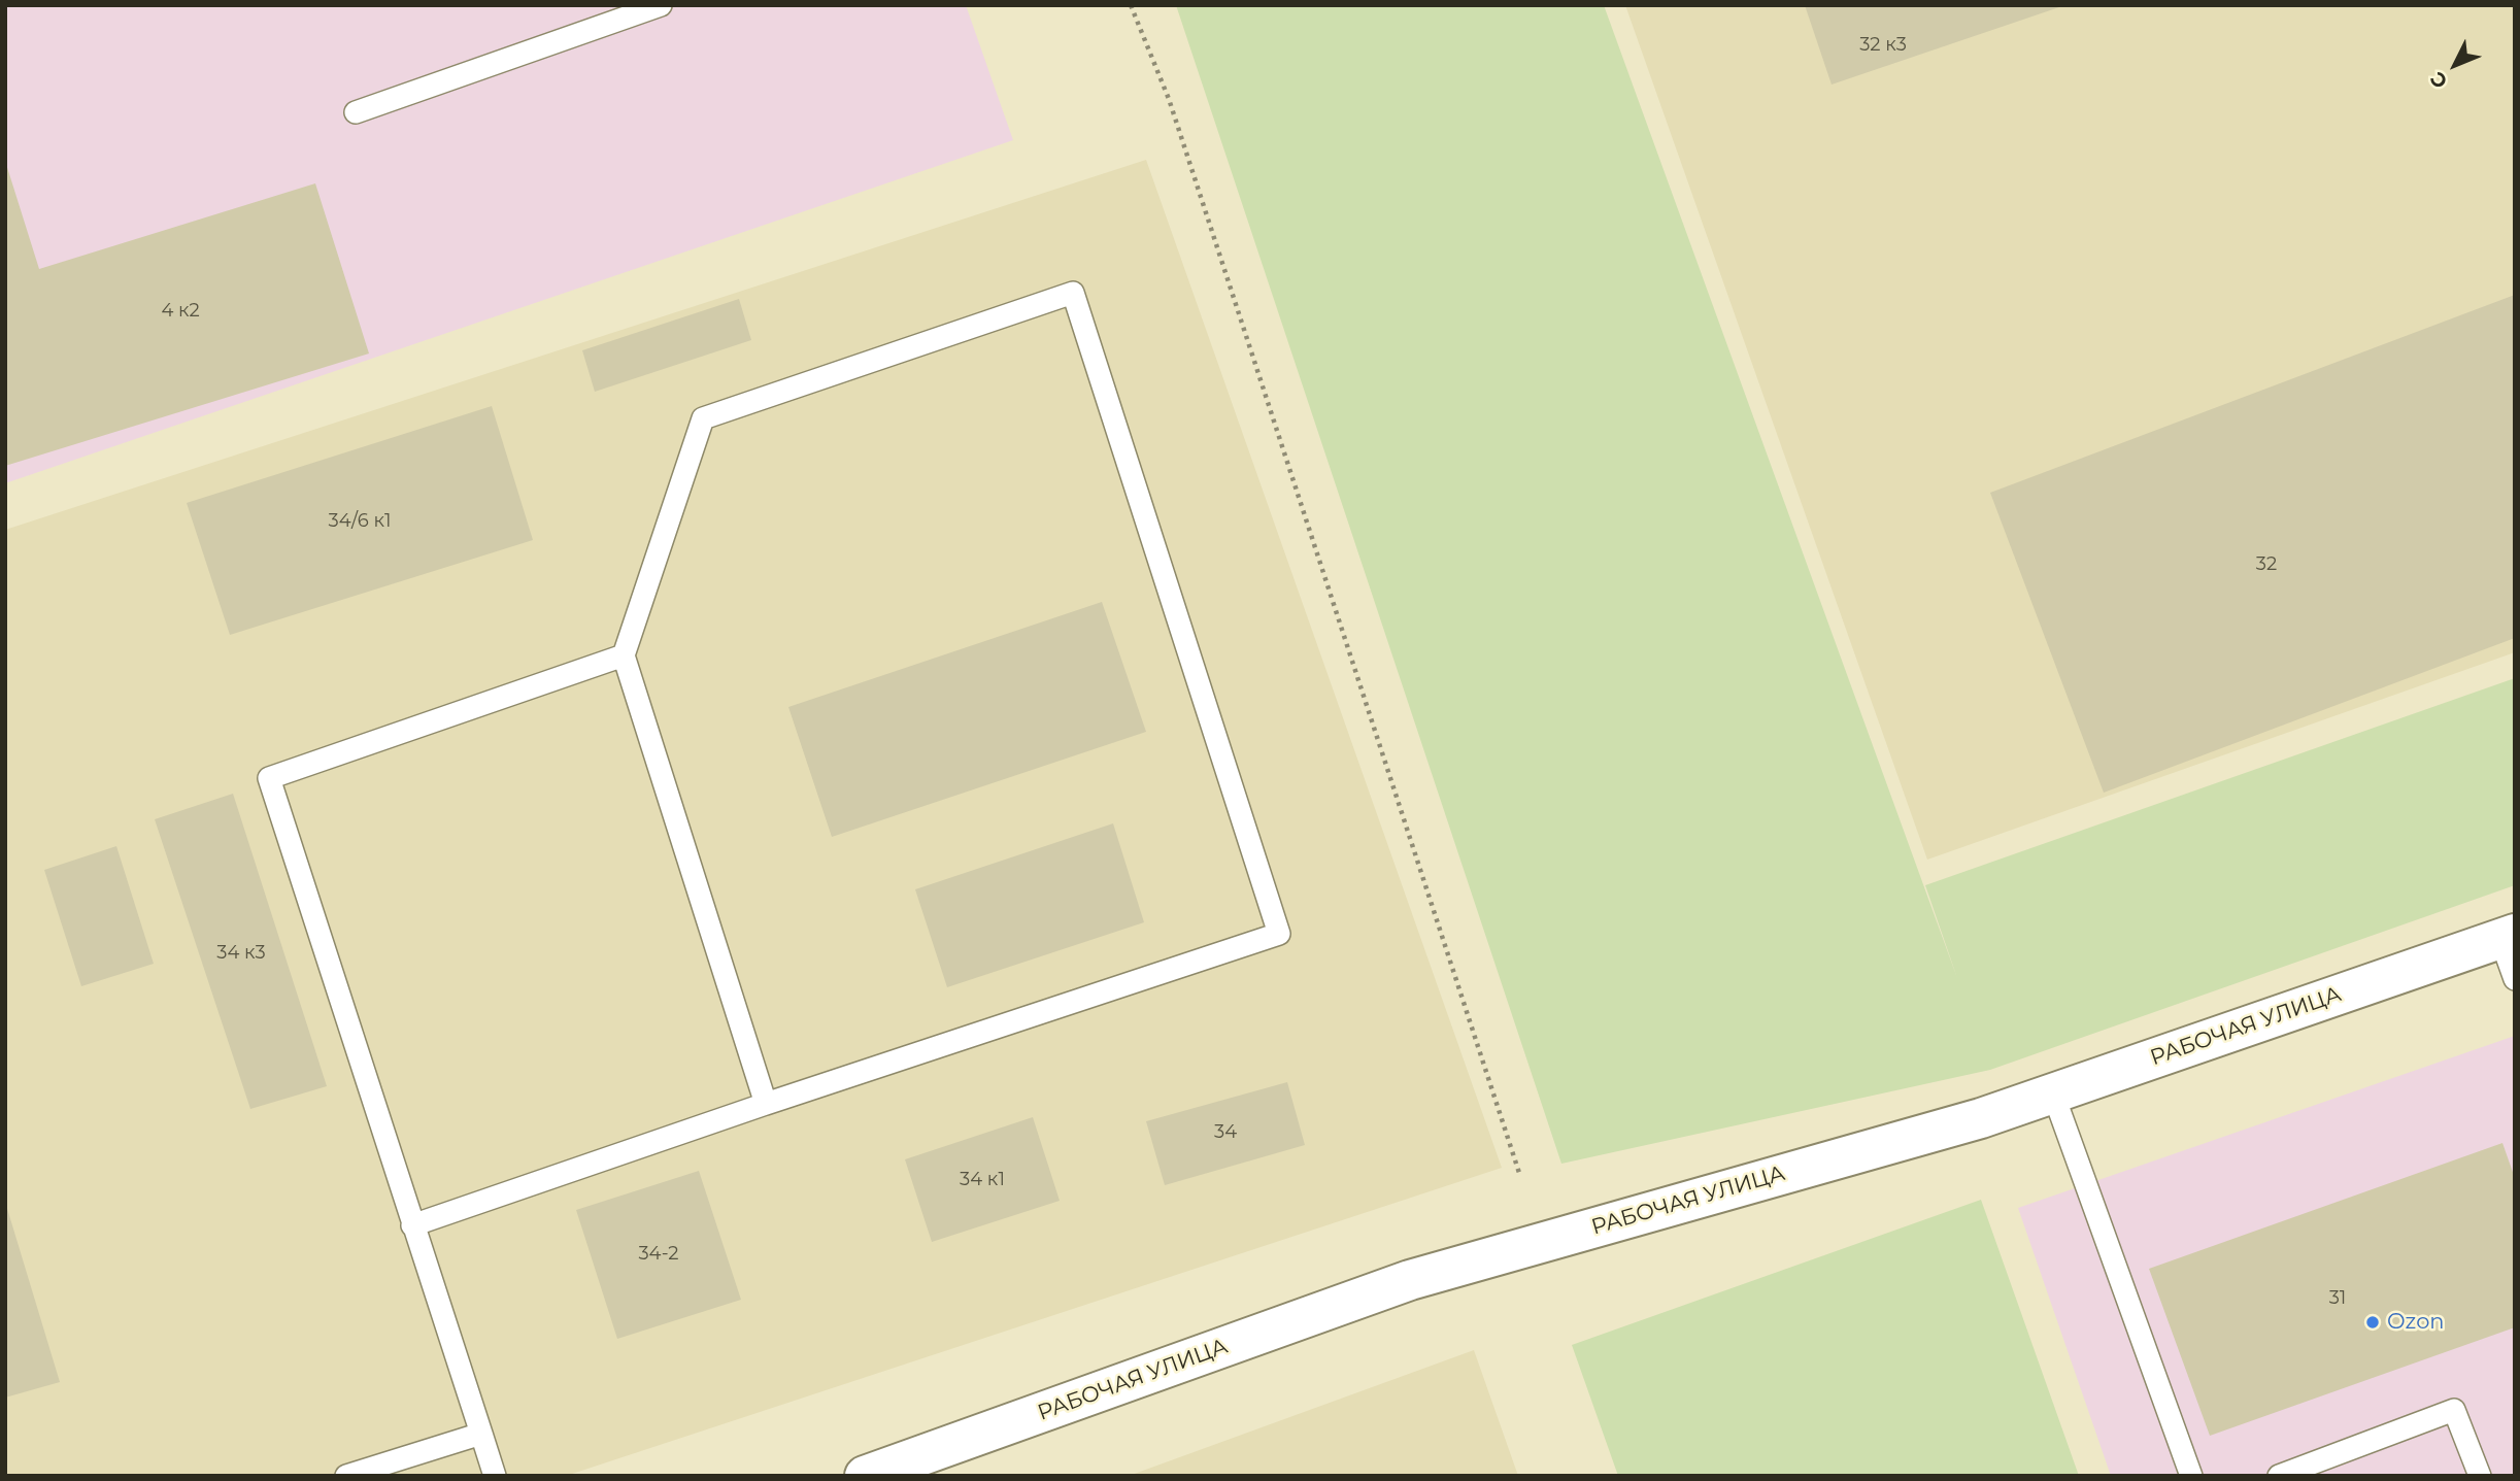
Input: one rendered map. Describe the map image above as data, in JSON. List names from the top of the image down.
{
  "streets": {
    "main road": ["РАБОЧАЯ УЛИЦА"]
  },
  "places": ["Ozon"],
  "house_numbers": [
    "32 к3",
    "4 к2",
    "34/6 к1",
    "32",
    "34 к3",
    "34",
    "34 к1",
    "34-2",
    "31"
  ],
  "north": "bottom left"
}
